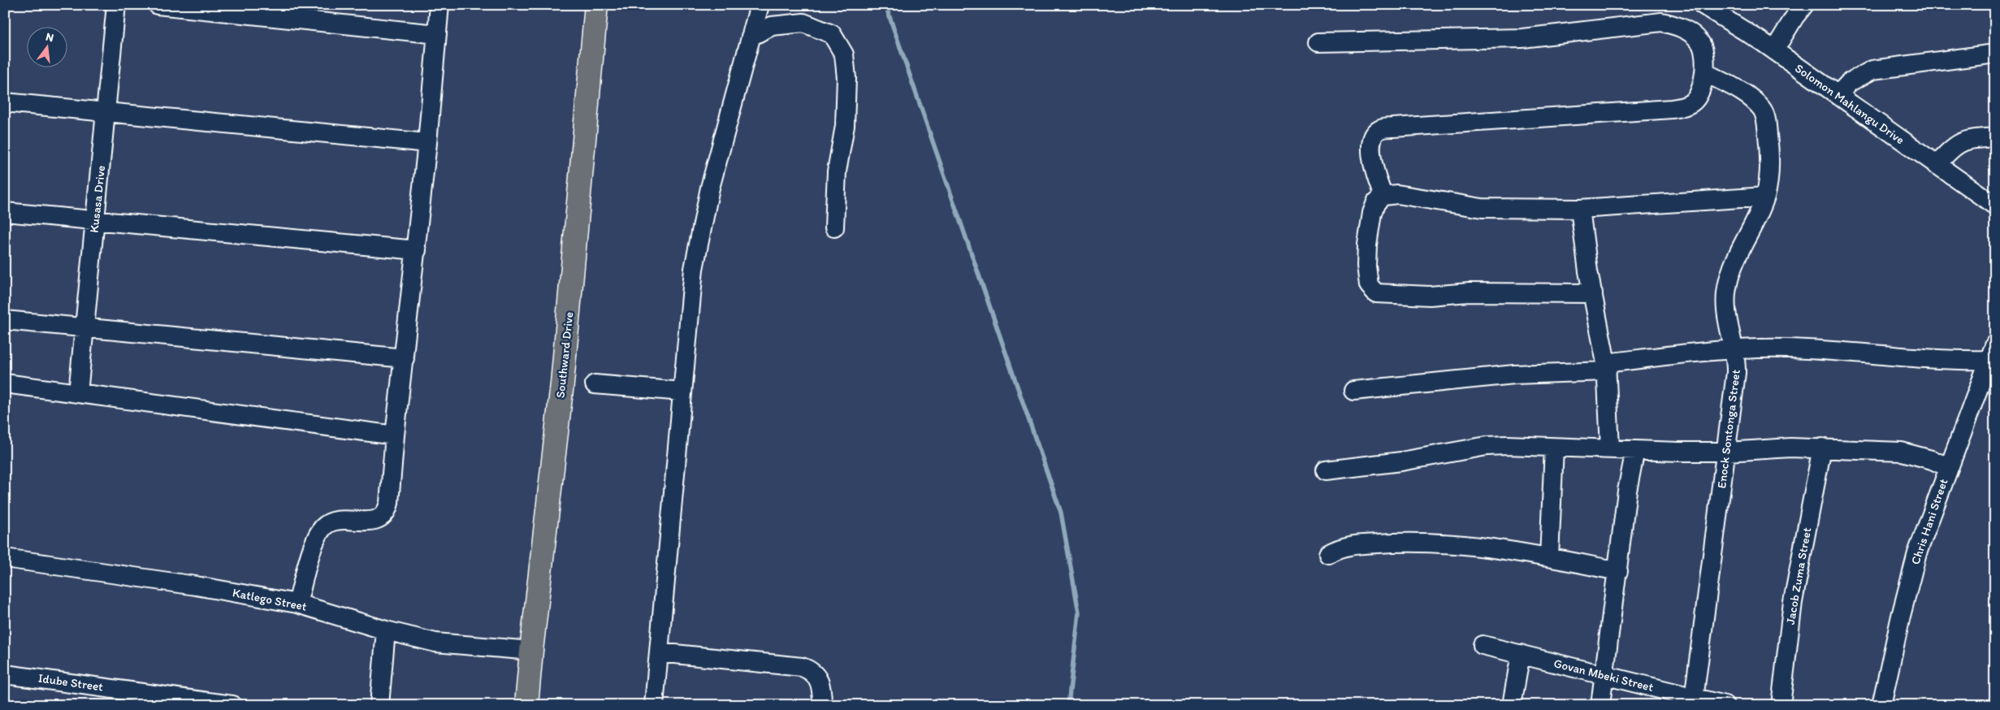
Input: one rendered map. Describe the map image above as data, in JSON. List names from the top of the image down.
{
  "streets": {
    "main road": ["Southward Drive"],
    "street": [
      "Solomon Mahlangu Drive",
      "Kusasa Drive",
      "Enock Sontonga Street",
      "Chris Hani Street",
      "Jacob Zuma Street",
      "Katlego Street",
      "Govan Mbeki Street",
      "Idube Street"
    ]
  },
  "crossings": [
    ["Southward Drive", "Katlego Street"],
    ["Enock Sontonga Street", "Govan Mbeki Street"]
  ],
  "north": "top"
}
